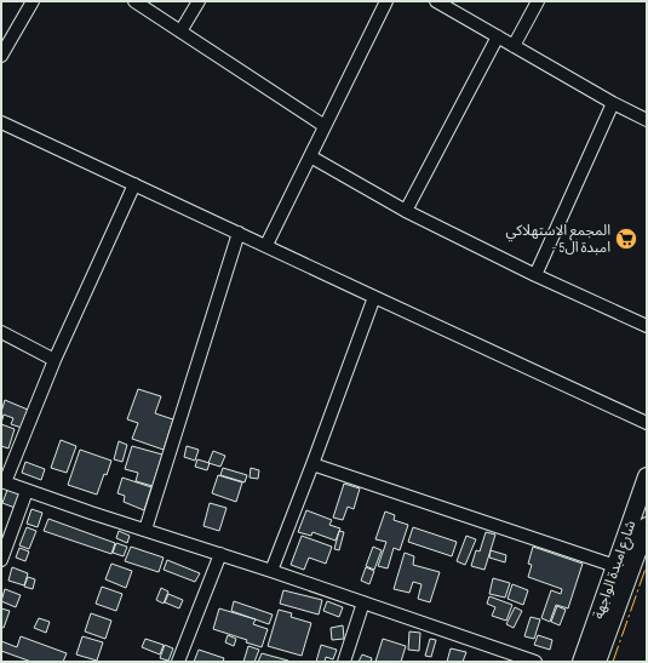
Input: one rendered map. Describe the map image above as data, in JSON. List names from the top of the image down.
{
  "streets": {
    "main road": ["شارع امبدة الواجهة"]
  },
  "places": {
    "supermarket": ["المجمع الاستهلاكي - امبدة ال5"]
  }
}
